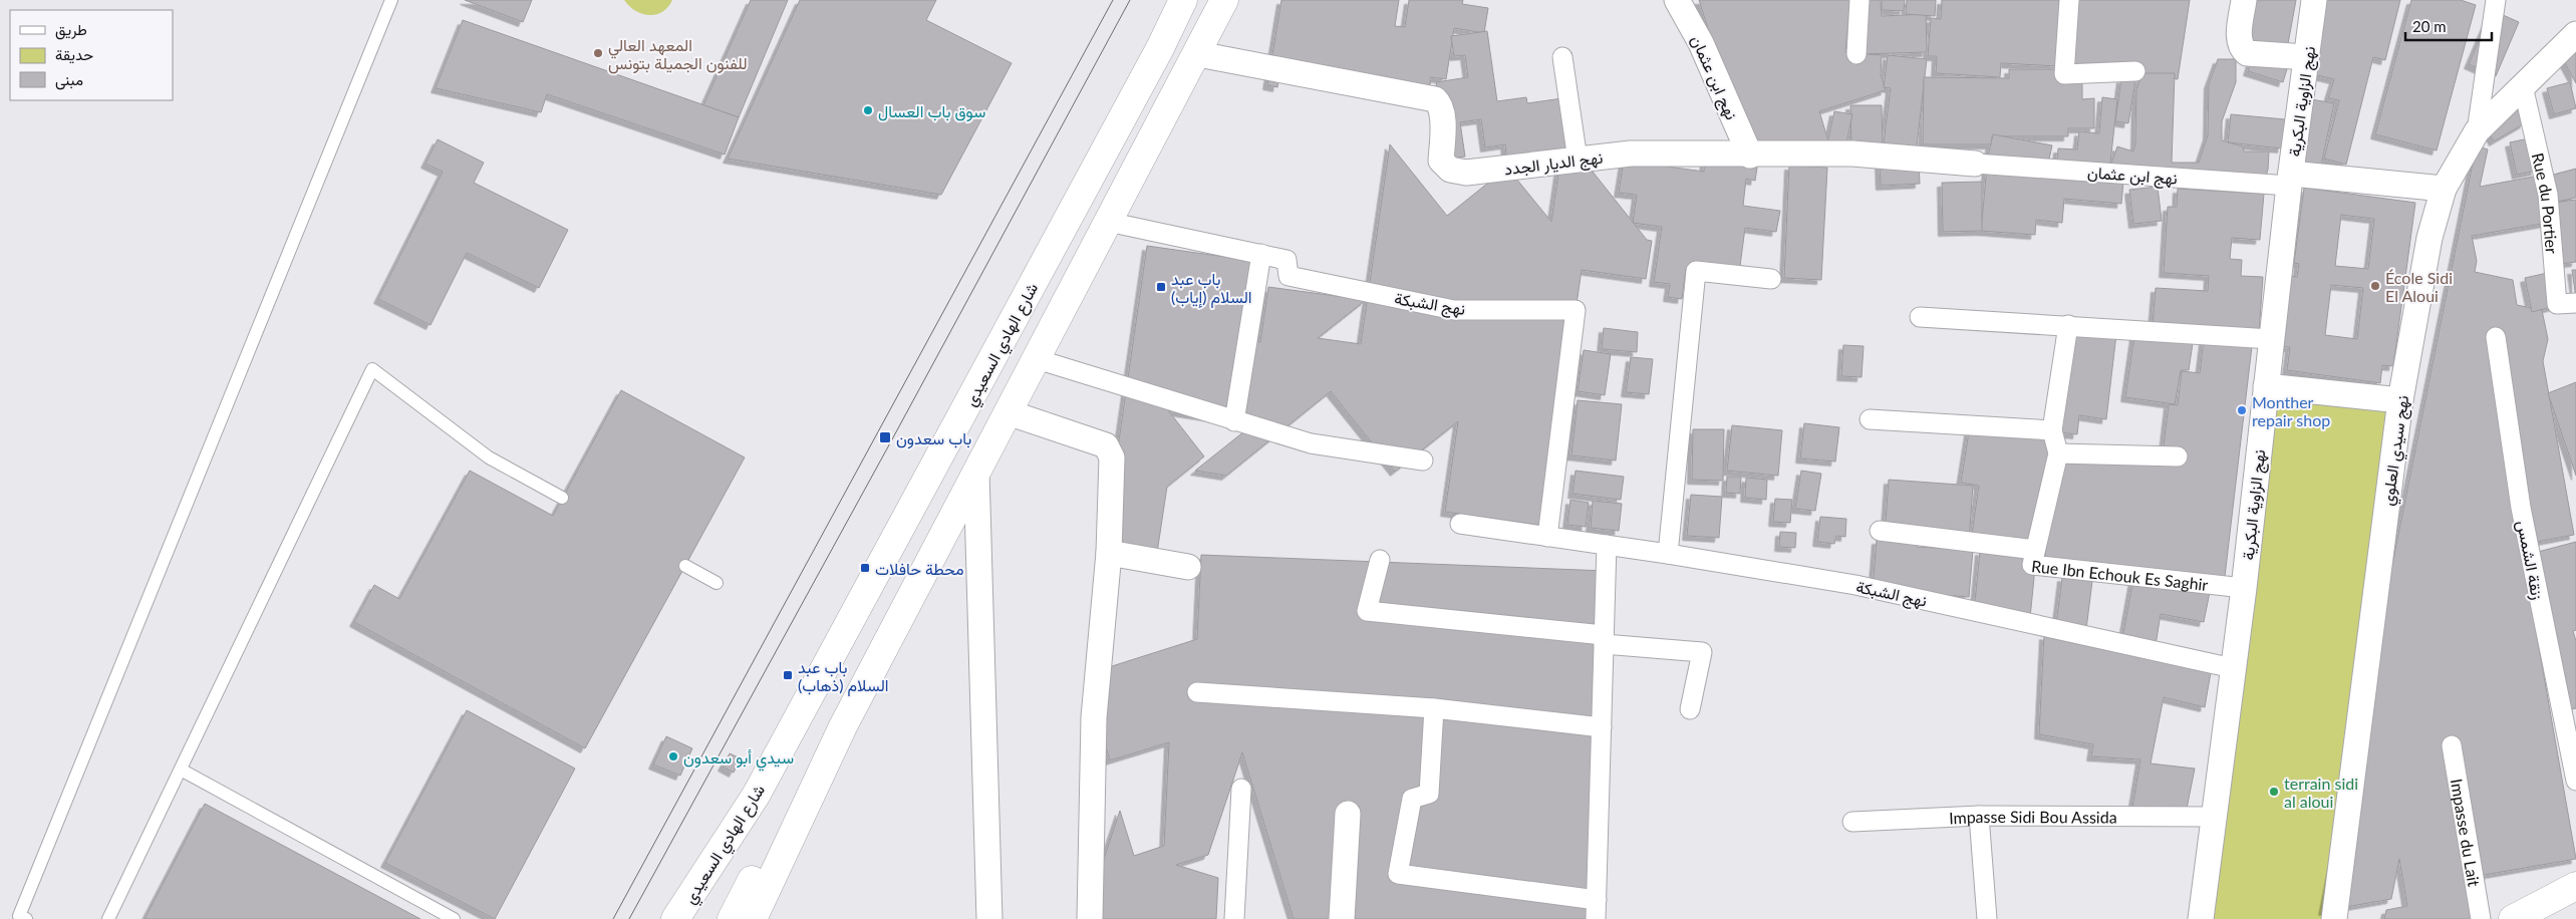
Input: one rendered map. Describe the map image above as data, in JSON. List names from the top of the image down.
{
  "streets": {
    "main road": ["شارع الهادي السعيدي"],
    "street": [
      "نهج ابن عثمان",
      "نهج الزاوية البكرية",
      "نهج الديار الجدد",
      "Rue du Portier",
      "نهج الشبكة",
      "نهج سيدي العلوي",
      "زنقة الشمس",
      "Rue Ibn Echouk Es Saghir",
      "Impasse Sidi Bou Assida",
      "Impasse du Lait"
    ]
  },
  "crossings": [
    ["نهج ابن عثمان", "نهج الزاوية البكرية"],
    ["نهج ابن عثمان", "نهج الديار الجدد"],
    ["نهج الزاوية البكرية", "نهج الشبكة"],
    ["نهج الزاوية البكرية", "Rue Ibn Echouk Es Saghir"],
    ["نهج الزاوية البكرية", "Impasse Sidi Bou Assida"],
    ["Rue du Portier", "نهج سيدي العلوي"]
  ],
  "places": {
    "other": [
      "المعهد العالي للفنون الجميلة بتونس",
      "سوق باب العسال",
      "École Sidi El Aloui",
      "Monther repair shop",
      "سيدي أبو سعدون",
      "terrain sidi al aloui"
    ],
    "transit": [
      "باب عبد السلام (إياب)",
      "باب سعدون",
      "محطة حافلات",
      "باب عبد السلام (ذهاب)"
    ]
  },
  "legend": ["طريق", "حديقة", "مبنى"],
  "scale_bar": "20 m"
}
